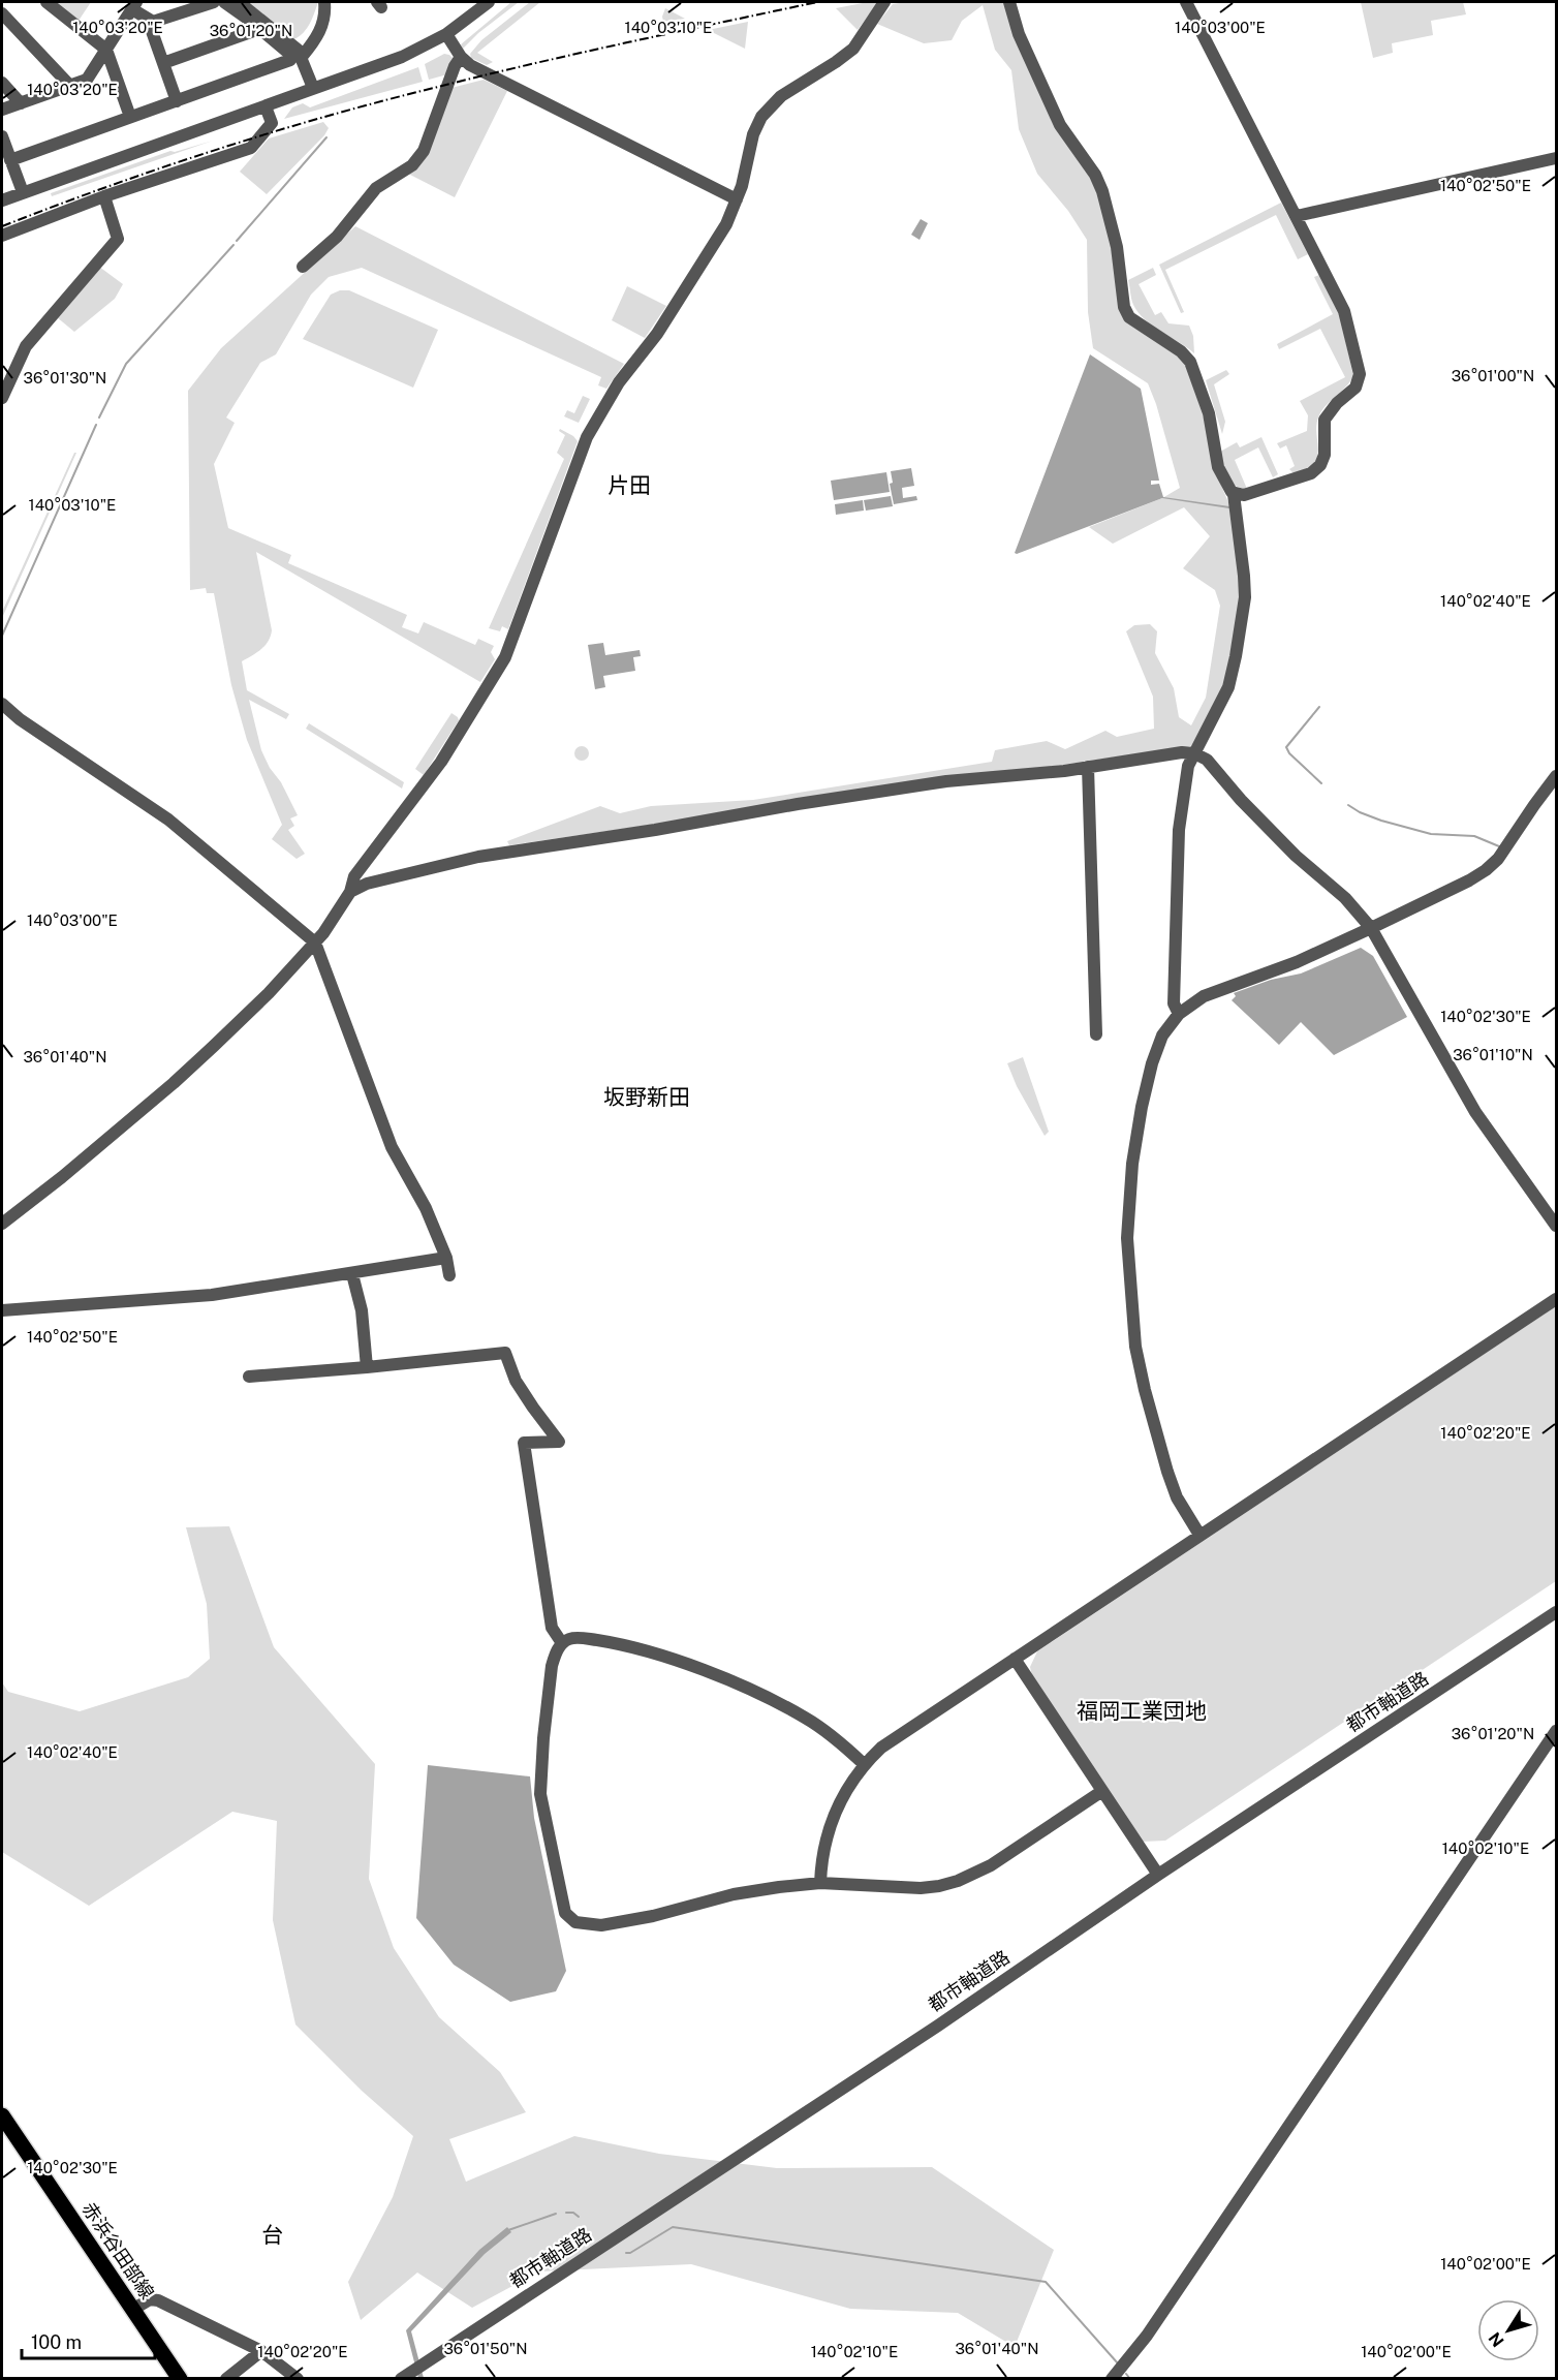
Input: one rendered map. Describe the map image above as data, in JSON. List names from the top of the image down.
{
  "streets": {
    "main road": ["赤浜谷田部線"],
    "street": ["都市軸道路"]
  },
  "districts": [
    "片田",
    "坂野新田",
    "福岡工業団地",
    "台"
  ],
  "scale_bar": "100 m",
  "north": "bottom left",
  "coordinates": [
    "140°03'20\"E",
    "140°03'10\"E",
    "140°03'00\"E",
    "36°01'20\"N",
    "140°02'50\"E",
    "36°01'00\"N",
    "36°01'30\"N",
    "140°02'40\"E",
    "140°02'30\"E",
    "36°01'10\"N",
    "36°01'40\"N",
    "140°02'20\"E",
    "140°02'10\"E",
    "140°02'00\"E",
    "36°01'50\"N"
  ]
}
